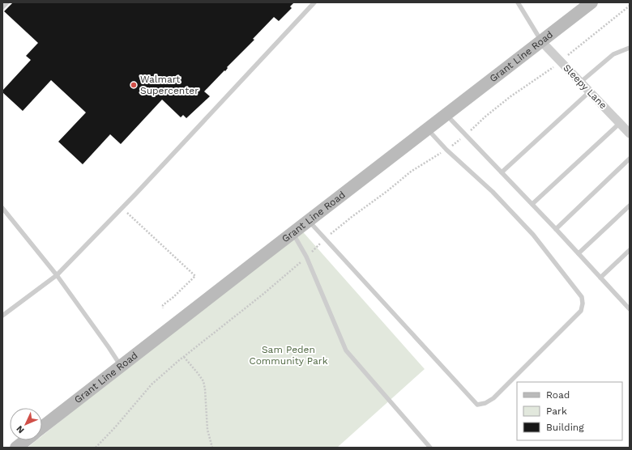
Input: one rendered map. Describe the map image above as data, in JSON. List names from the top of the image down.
{
  "streets": {
    "main road": ["Grant Line Road"],
    "street": ["Sleepy Lane"]
  },
  "crossings": [
    ["Grant Line Road", "Sleepy Lane"]
  ],
  "parks": ["Sam Peden Community Park"],
  "places": ["Walmart Supercenter"],
  "legend": ["Road", "Park", "Building"],
  "north": "bottom left"
}
